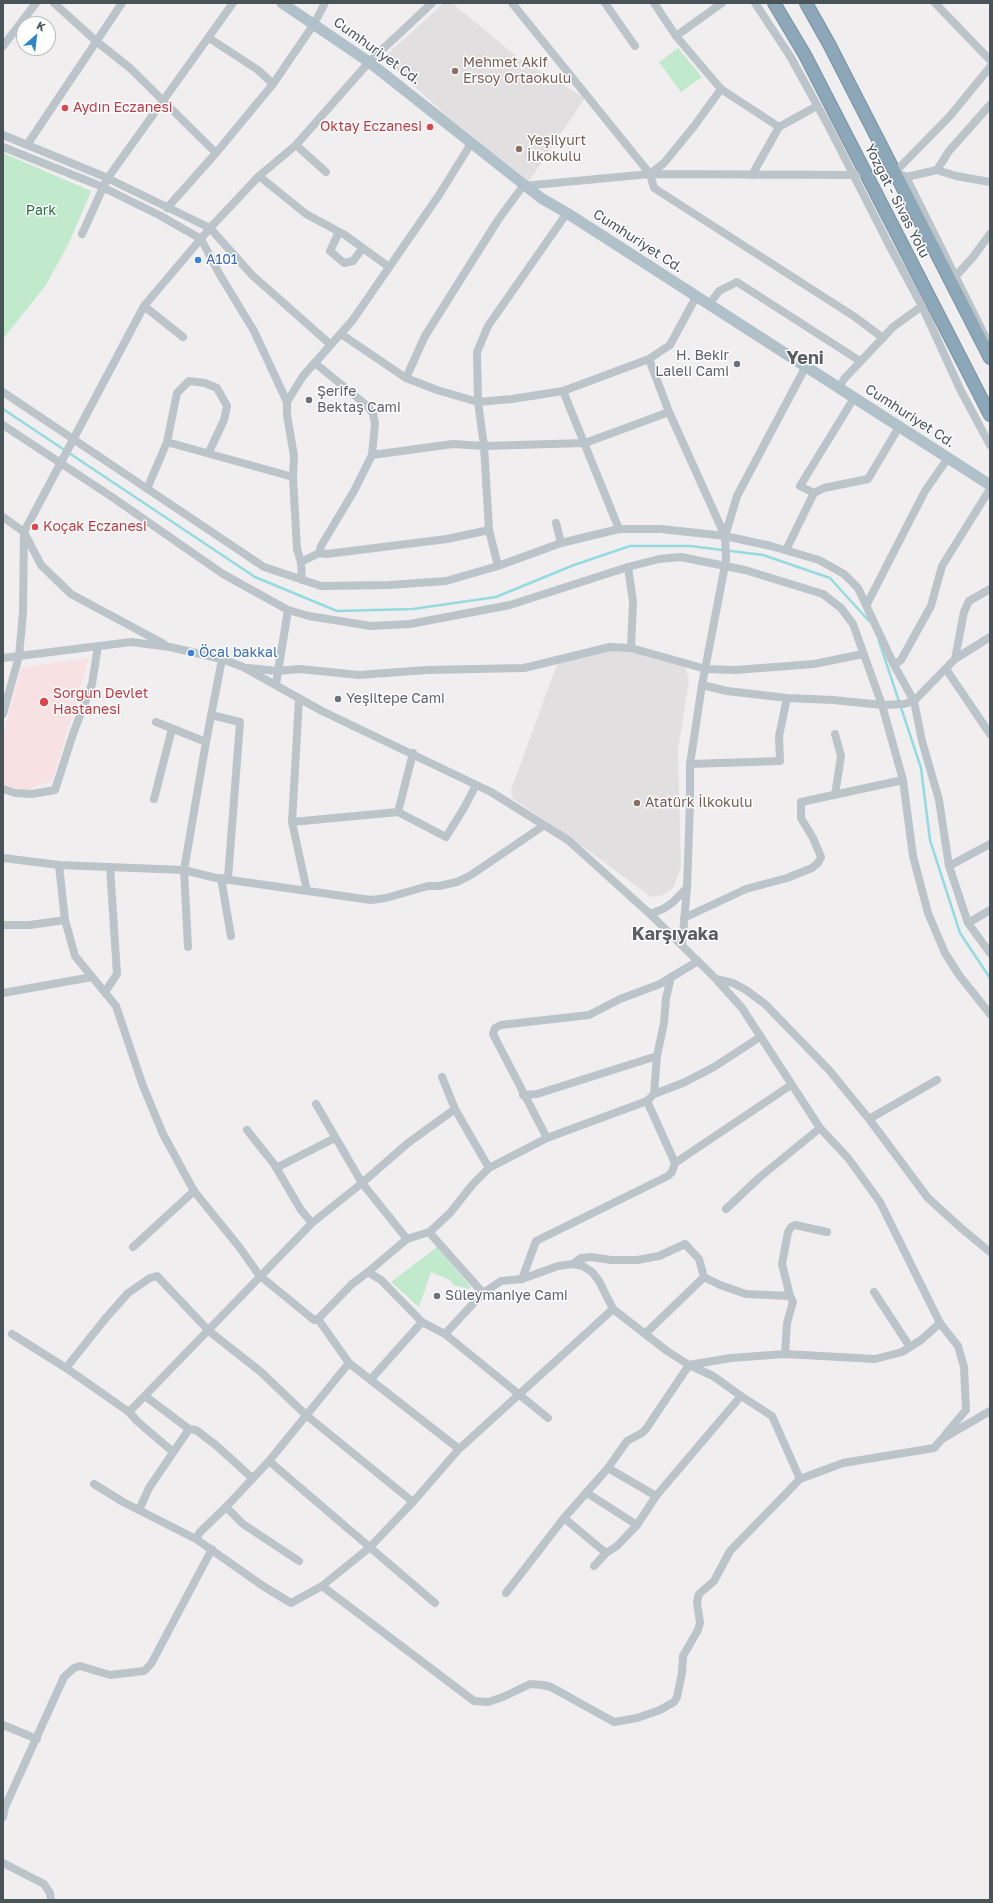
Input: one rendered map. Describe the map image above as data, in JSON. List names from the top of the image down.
{
  "streets": {
    "highway": ["Yozgat - Sivas Yolu"],
    "main road": ["Cumhuriyet Cd."]
  },
  "districts": ["Yeni", "Karşıyaka"],
  "parks": ["Park"],
  "places": [
    "Mehmet Akif Ersoy Ortaokulu",
    "Aydın Eczanesi",
    "Oktay Eczanesi",
    "Yeşilyurt İlkokulu",
    "A101",
    "H. Bekir Laleli Cami",
    "Şerife Bektaş Cami",
    "Koçak Eczanesi",
    "Öcal bakkal",
    "Yeşiltepe Cami",
    "Sorgun Devlet Hastanesi",
    "Atatürk İlkokulu",
    "Süleymaniye Cami"
  ],
  "north": "top right"
}
